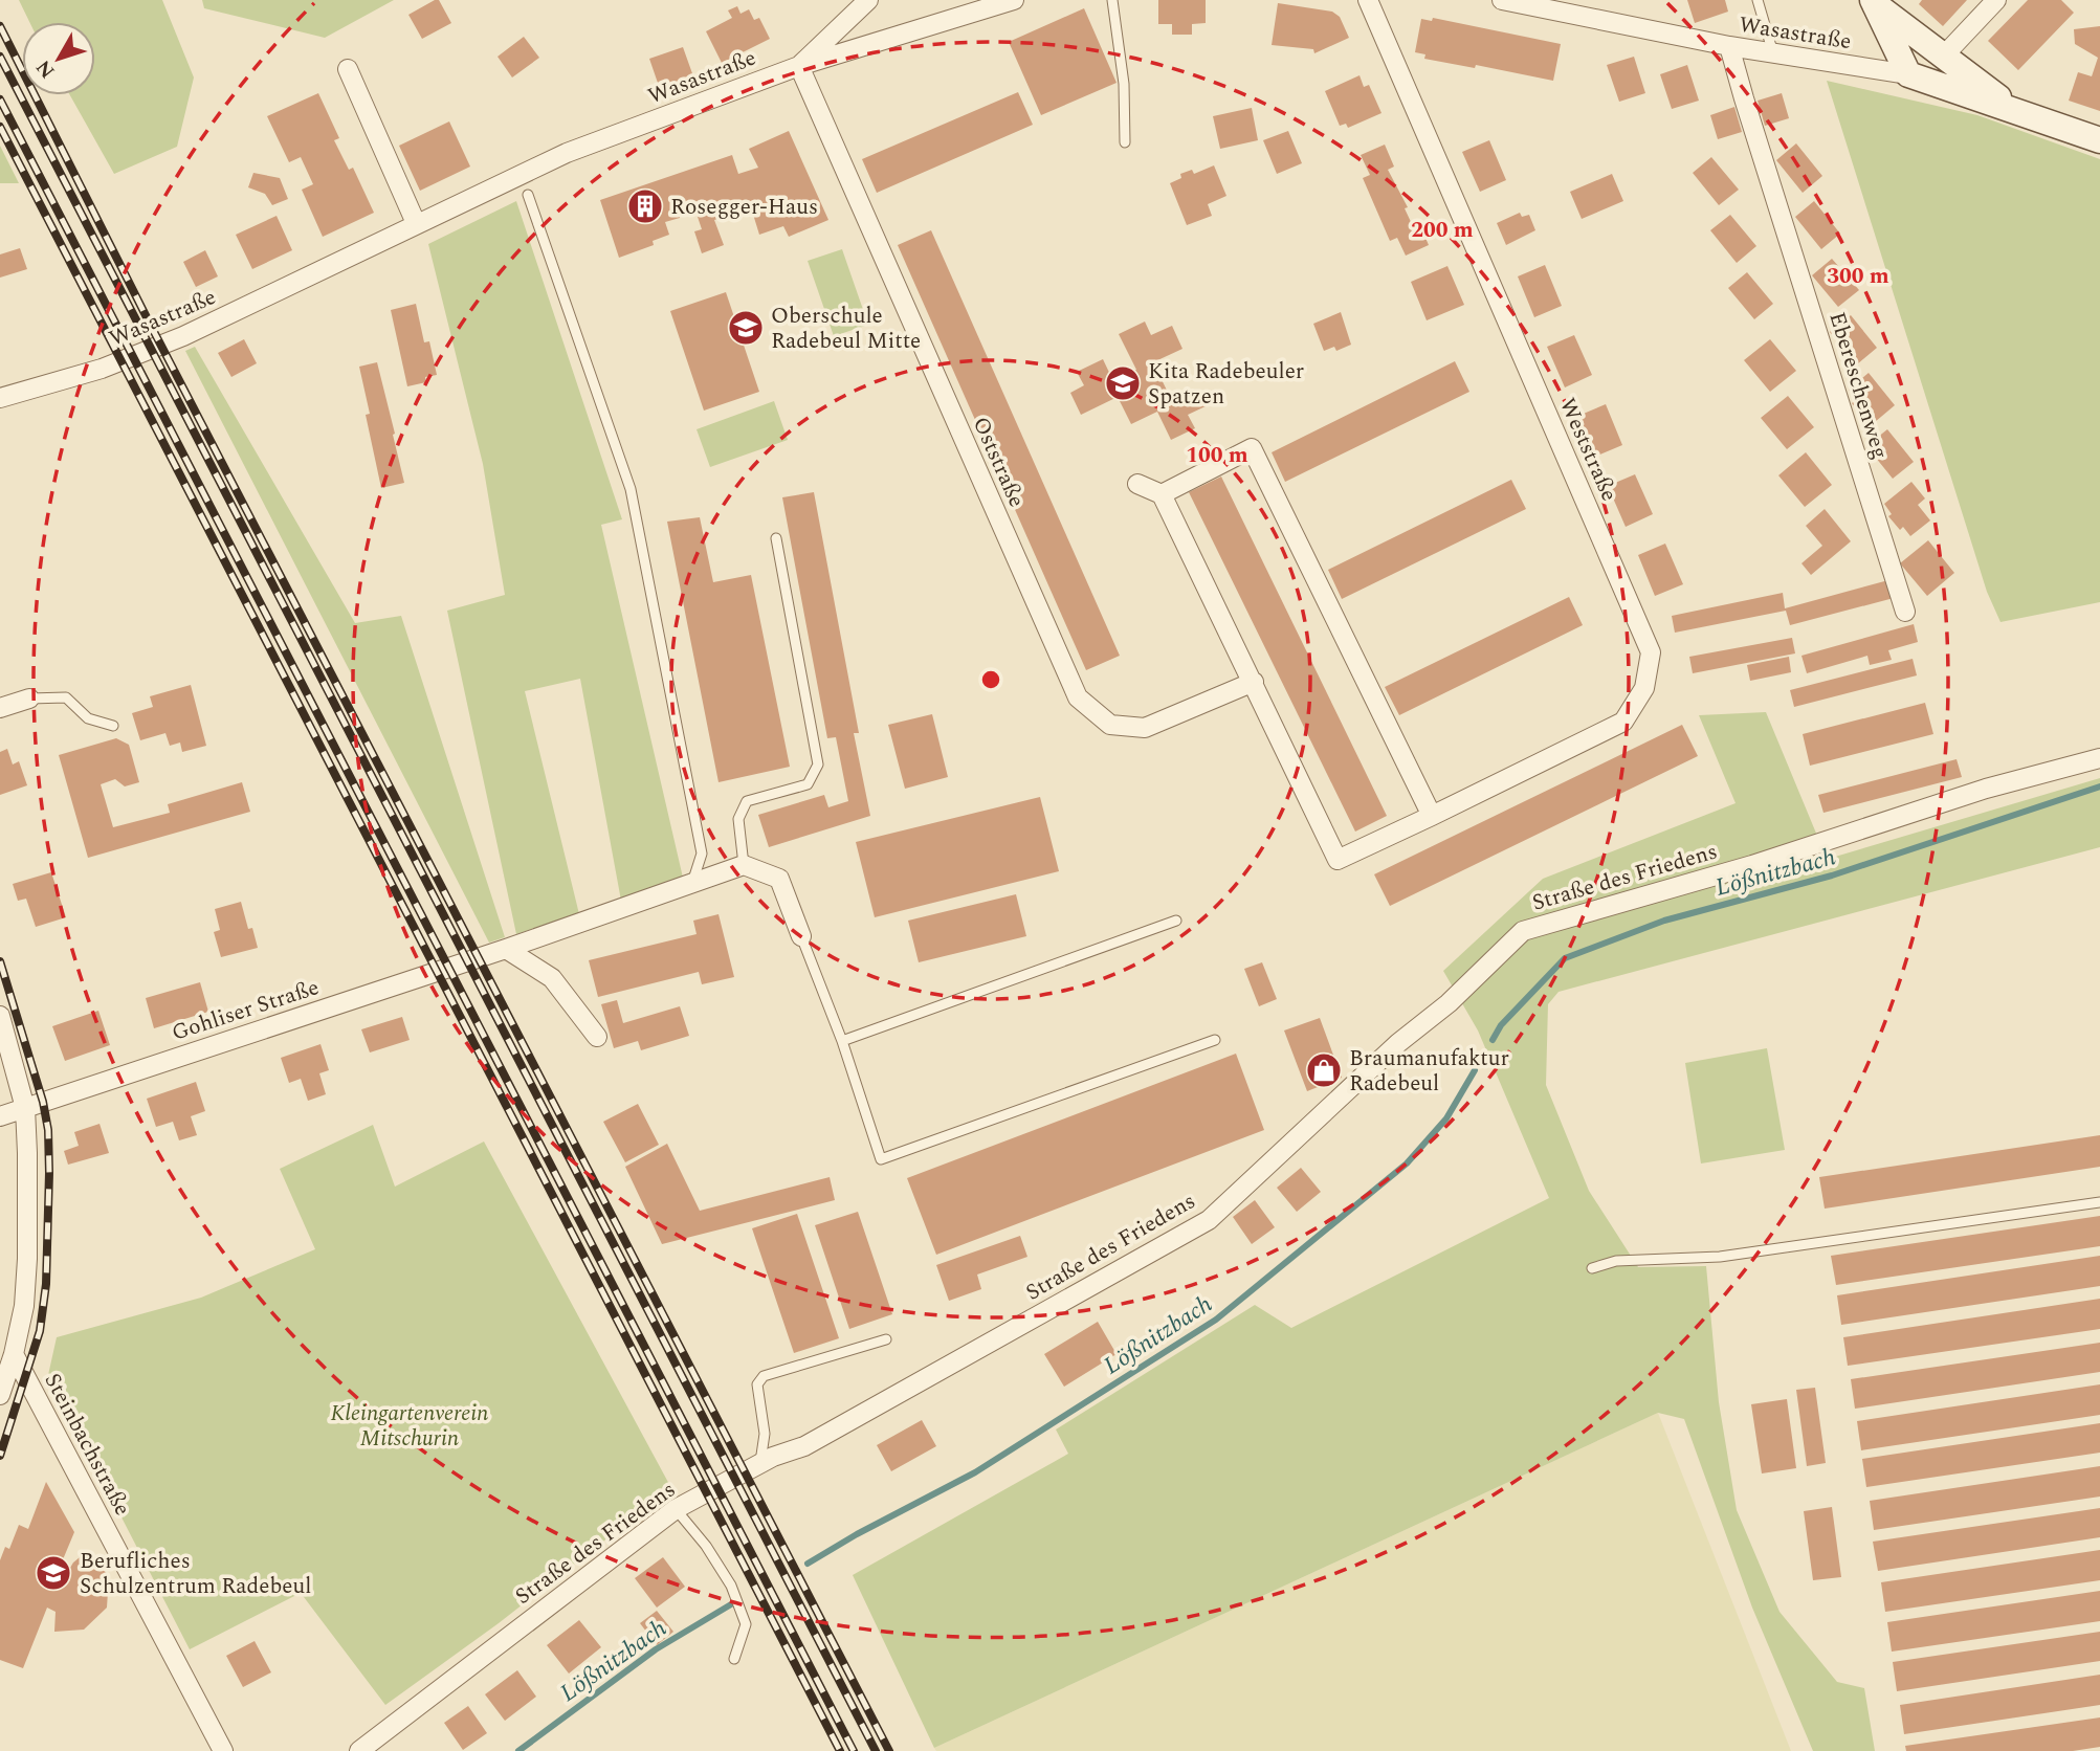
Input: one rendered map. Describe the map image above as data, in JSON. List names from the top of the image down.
{
  "streets": {
    "street": [
      "Wasastraße",
      "Ebereschenweg",
      "Weststraße",
      "Oststraße",
      "Straße des Friedens",
      "Gohliser Straße",
      "Steinbachstraße"
    ]
  },
  "crossings": [
    ["Wasastraße", "Ebereschenweg"],
    ["Wasastraße", "Oststraße"],
    ["Weststraße", "Oststraße"]
  ],
  "water": ["Lößnitzbach"],
  "parks": ["Kleingartenverein Mitschurin"],
  "places": {
    "building": ["Rosegger-Haus"],
    "school or university": ["Oberschule Radebeul Mitte", "Kita Radebeuler Spatzen", "Berufliches Schulzentrum Radebeul"],
    "shop": ["Braumanufaktur Radebeul"]
  },
  "north": "bottom left",
  "rings": ["200 m", "300 m", "100 m"]
}
